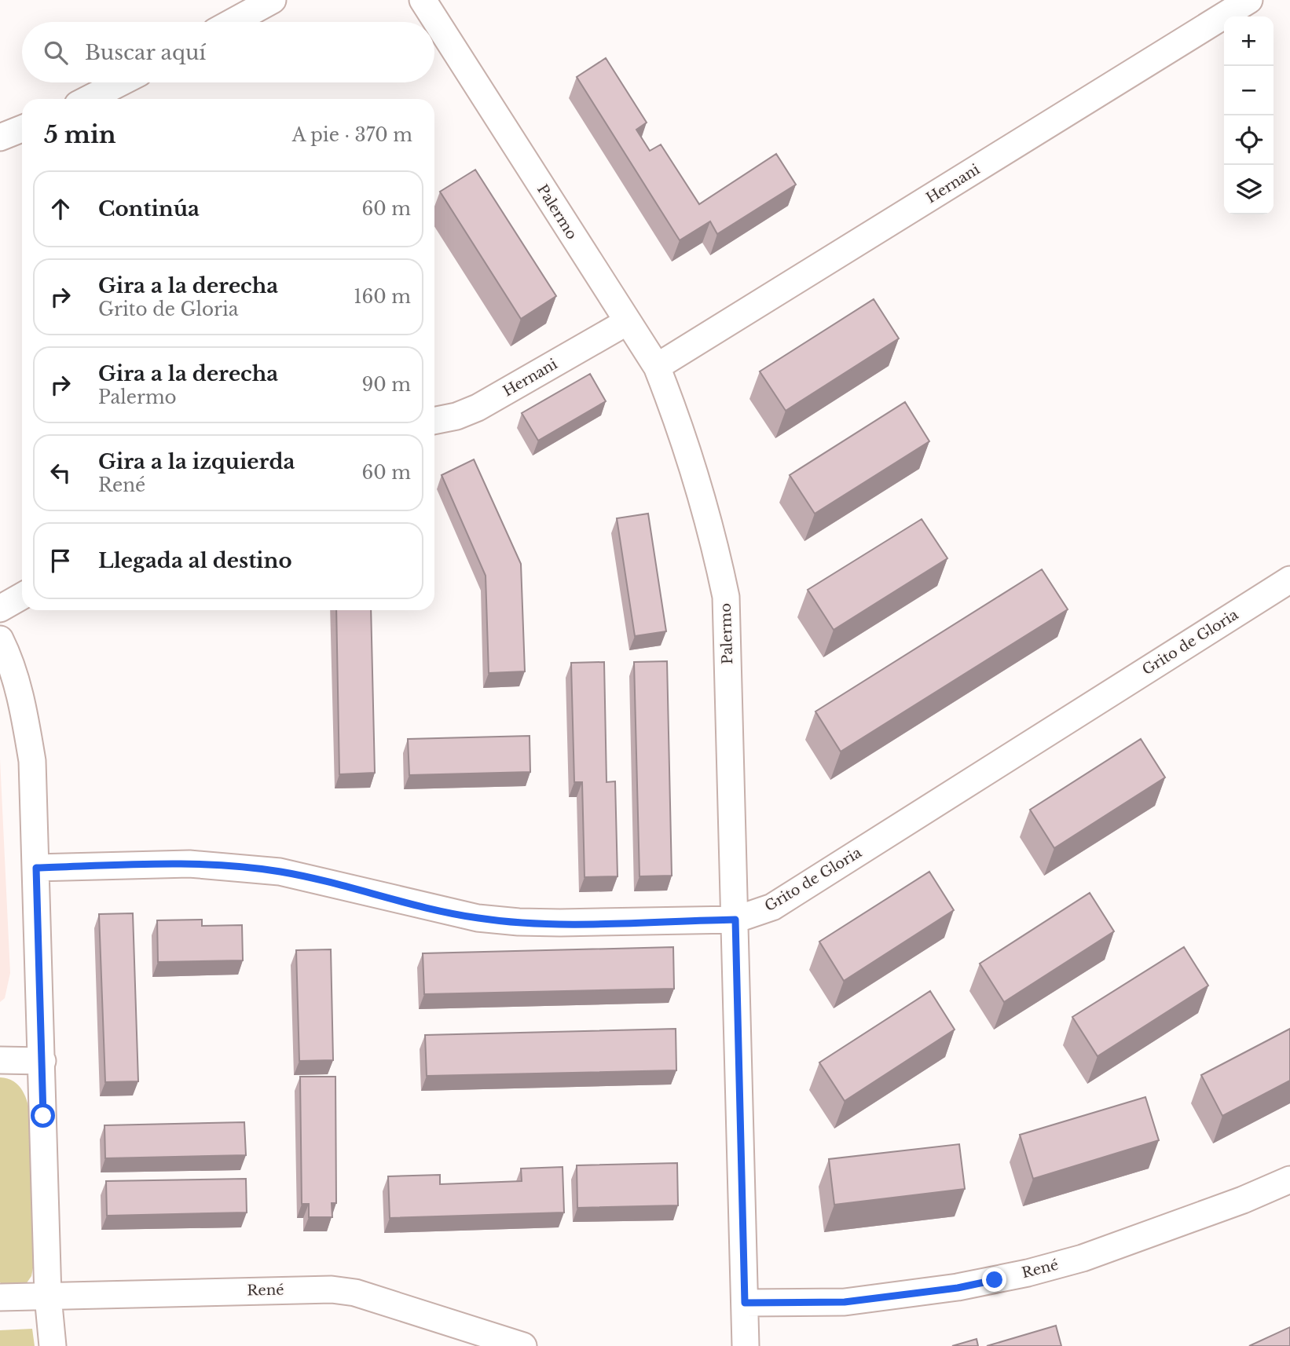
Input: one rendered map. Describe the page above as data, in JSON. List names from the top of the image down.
{
  "streets": {
    "street": [
      "Hernani",
      "Palermo",
      "Grito de Gloria",
      "René"
    ]
  },
  "crossings": [
    ["Hernani", "Palermo"],
    ["Palermo", "Grito de Gloria"],
    ["Palermo", "René"]
  ],
  "page": {
    "map_buttons": ["+", "−"],
    "search": "Buscar aquí",
    "heading": ["5 min", "A pie · 370 m"],
    "list": [
      ["Continúa", "60 m"],
      ["Gira a la derecha", "Grito de Gloria", "160 m"],
      ["Gira a la derecha", "Palermo", "90 m"],
      ["Gira a la izquierda", "René", "60 m"],
      "Llegada al destino"
    ]
  }
}
